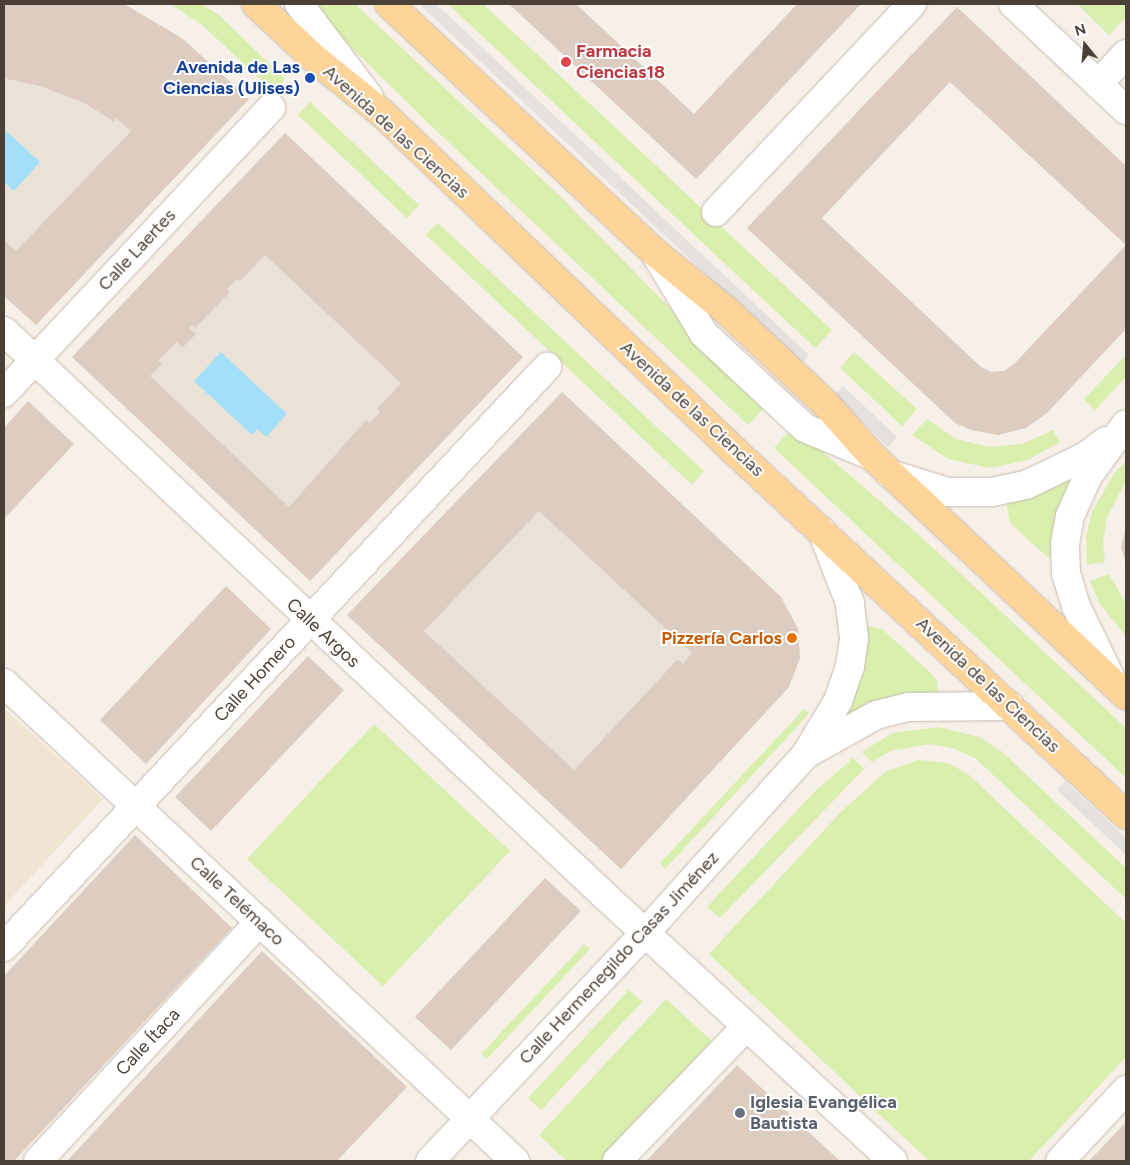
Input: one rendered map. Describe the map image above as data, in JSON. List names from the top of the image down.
{
  "streets": {
    "main road": ["Avenida de las Ciencias"],
    "street": [
      "Calle Laertes",
      "Calle Argos",
      "Calle Homero",
      "Calle Telémaco",
      "Calle Hermenegildo Casas Jiménez",
      "Calle Ítaca"
    ]
  },
  "crossings": [
    ["Avenida de las Ciencias", "Calle Hermenegildo Casas Jiménez"],
    ["Calle Laertes", "Calle Argos"],
    ["Calle Argos", "Calle Homero"],
    ["Calle Argos", "Calle Hermenegildo Casas Jiménez"],
    ["Calle Homero", "Calle Telémaco"],
    ["Calle Telémaco", "Calle Hermenegildo Casas Jiménez"],
    ["Calle Telémaco", "Calle Ítaca"]
  ],
  "places": [
    "Farmacia Ciencias18",
    "Avenida de Las Ciencias (Ulises)",
    "Pizzería Carlos",
    "Iglesia Evangélica Bautista"
  ],
  "north": "top"
}
